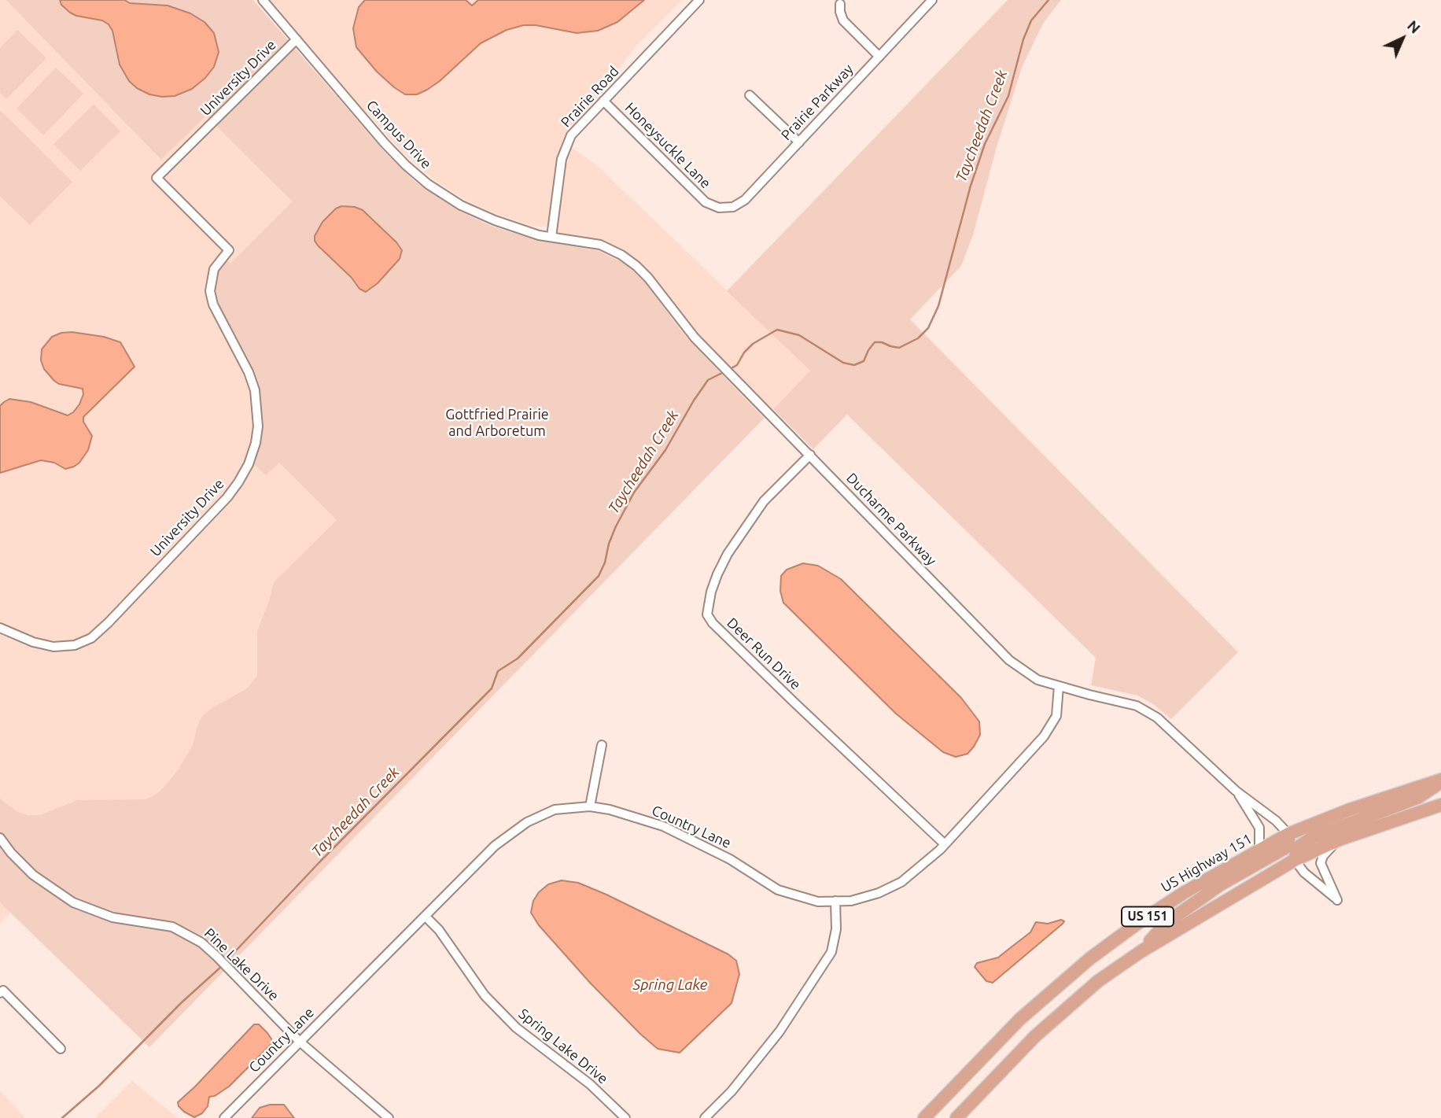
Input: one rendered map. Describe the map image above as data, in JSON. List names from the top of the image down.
{
  "streets": {
    "main road": ["US Highway 151", "US 151"],
    "street": [
      "University Drive",
      "Prairie Road",
      "Prairie Parkway",
      "Campus Drive",
      "Honeysuckle Lane",
      "Ducharme Parkway",
      "Deer Run Drive",
      "Country Lane",
      "Pine Lake Drive",
      "Spring Lake Drive"
    ]
  },
  "crossings": [
    ["University Drive", "Campus Drive"],
    ["Prairie Road", "Campus Drive"],
    ["Prairie Road", "Honeysuckle Lane"],
    ["Prairie Road", "Ducharme Parkway"],
    ["Prairie Parkway", "Honeysuckle Lane"],
    ["Campus Drive", "Ducharme Parkway"],
    ["Ducharme Parkway", "Deer Run Drive"],
    ["Ducharme Parkway", "Country Lane"],
    ["Ducharme Parkway", "US Highway 151"],
    ["Deer Run Drive", "Country Lane"],
    ["Country Lane", "Pine Lake Drive"],
    ["Country Lane", "Spring Lake Drive"]
  ],
  "water": ["Taycheedah Creek", "Spring Lake"],
  "parks": ["Gottfried Prairie and Arboretum"],
  "north": "top right"
}
